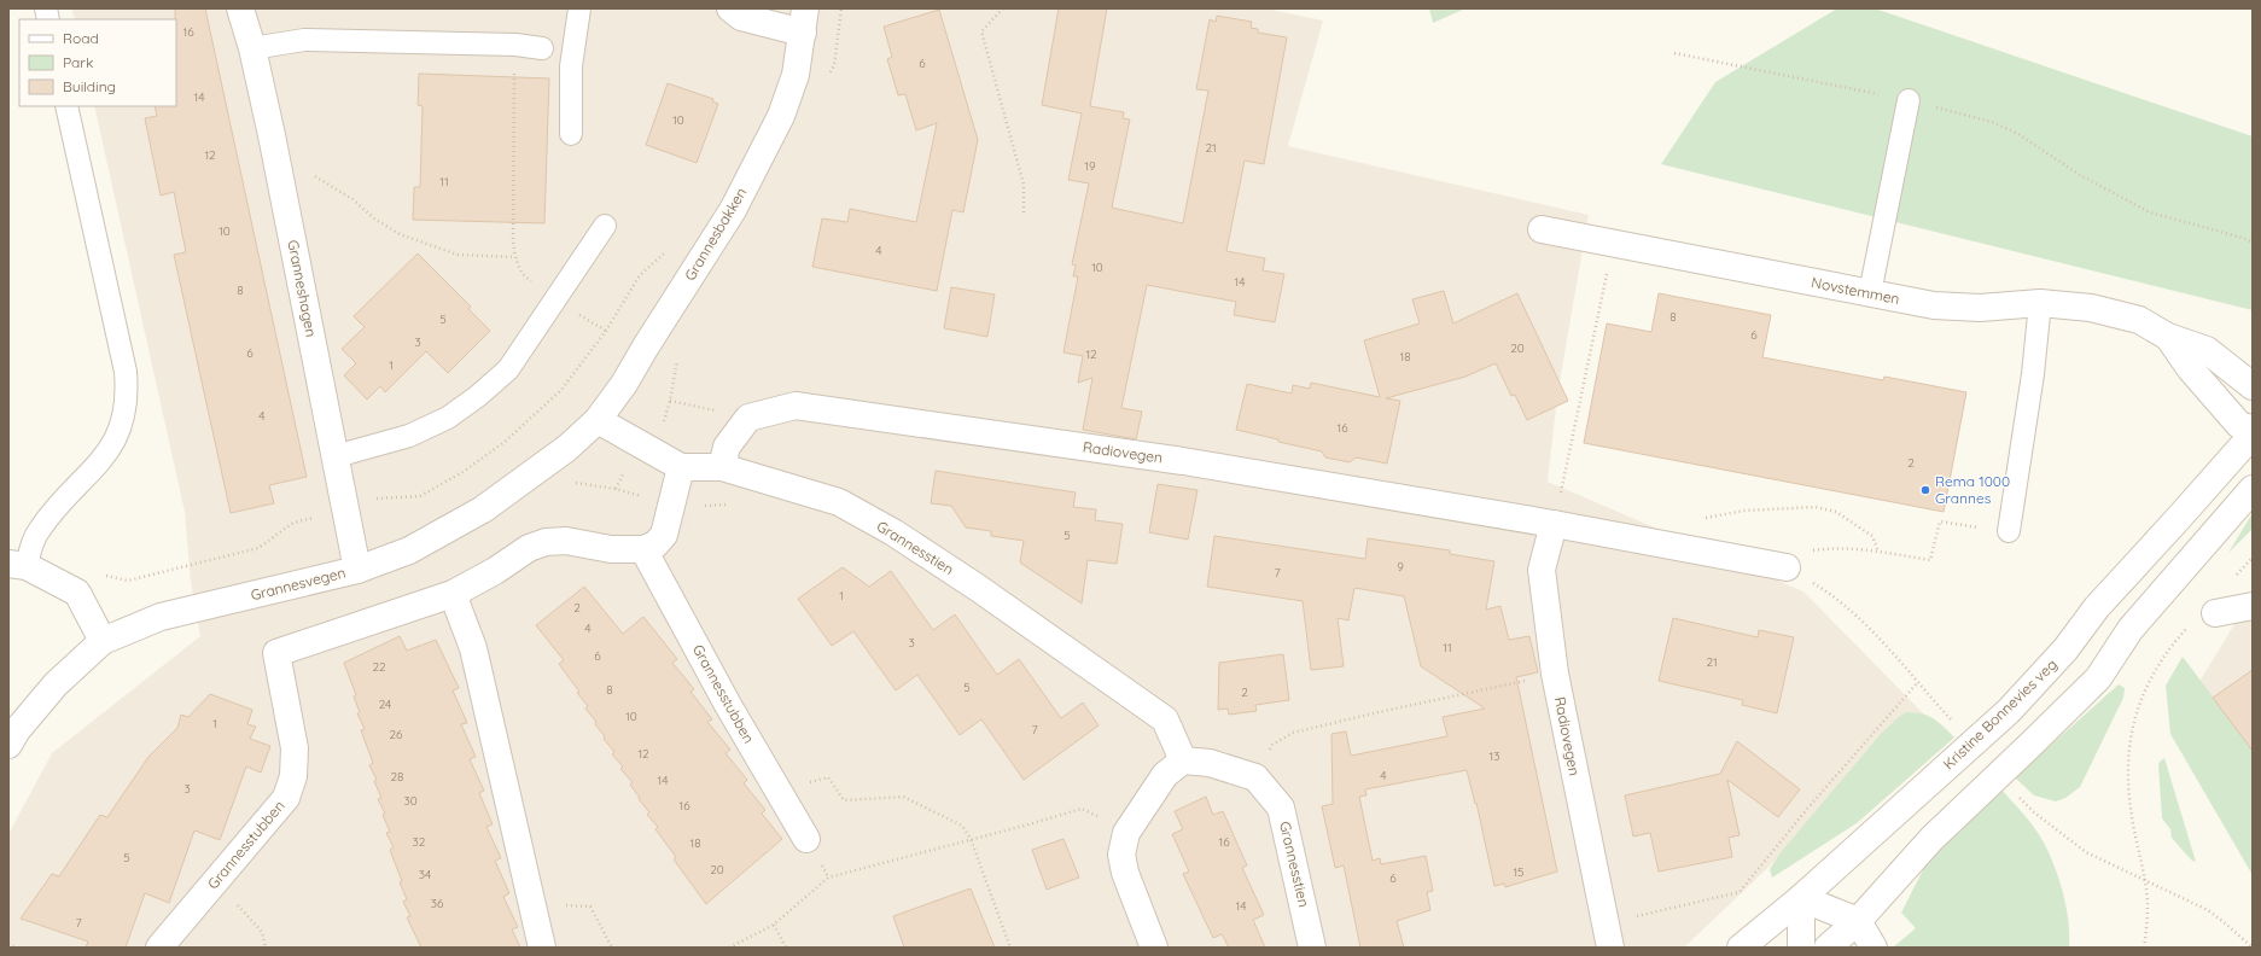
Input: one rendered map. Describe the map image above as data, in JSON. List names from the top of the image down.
{
  "streets": {
    "street": [
      "Grannesbakken",
      "Granneshagen",
      "Novstemmen",
      "Radiovegen",
      "Grannesstien",
      "Grannesvegen",
      "Grannesstubben",
      "Kristine Bonnevies veg"
    ]
  },
  "crossings": [
    ["Grannesbakken", "Grannesstien"],
    ["Grannesbakken", "Grannesvegen"],
    ["Granneshagen", "Grannesvegen"],
    ["Grannesstien", "Grannesvegen"]
  ],
  "places": ["Rema 1000 Grannes"],
  "house_numbers": [
    "16",
    "6",
    "14",
    "10",
    "21",
    "12",
    "19",
    "11",
    "10",
    "4",
    "10",
    "14",
    "8",
    "8",
    "5",
    "6",
    "3",
    "20",
    "6",
    "12",
    "18",
    "1",
    "4",
    "16",
    "2",
    "5",
    "9",
    "7",
    "1",
    "2",
    "4",
    "3",
    "11",
    "6",
    "21",
    "22",
    "5",
    "8",
    "2",
    "24",
    "10",
    "1",
    "7",
    "26",
    "12",
    "13",
    "4",
    "28",
    "14",
    "3",
    "30",
    "16",
    "32",
    "16",
    "18",
    "5",
    "20",
    "15",
    "34",
    "6",
    "36",
    "14",
    "7"
  ],
  "legend": ["Road", "Park", "Building"]
}
